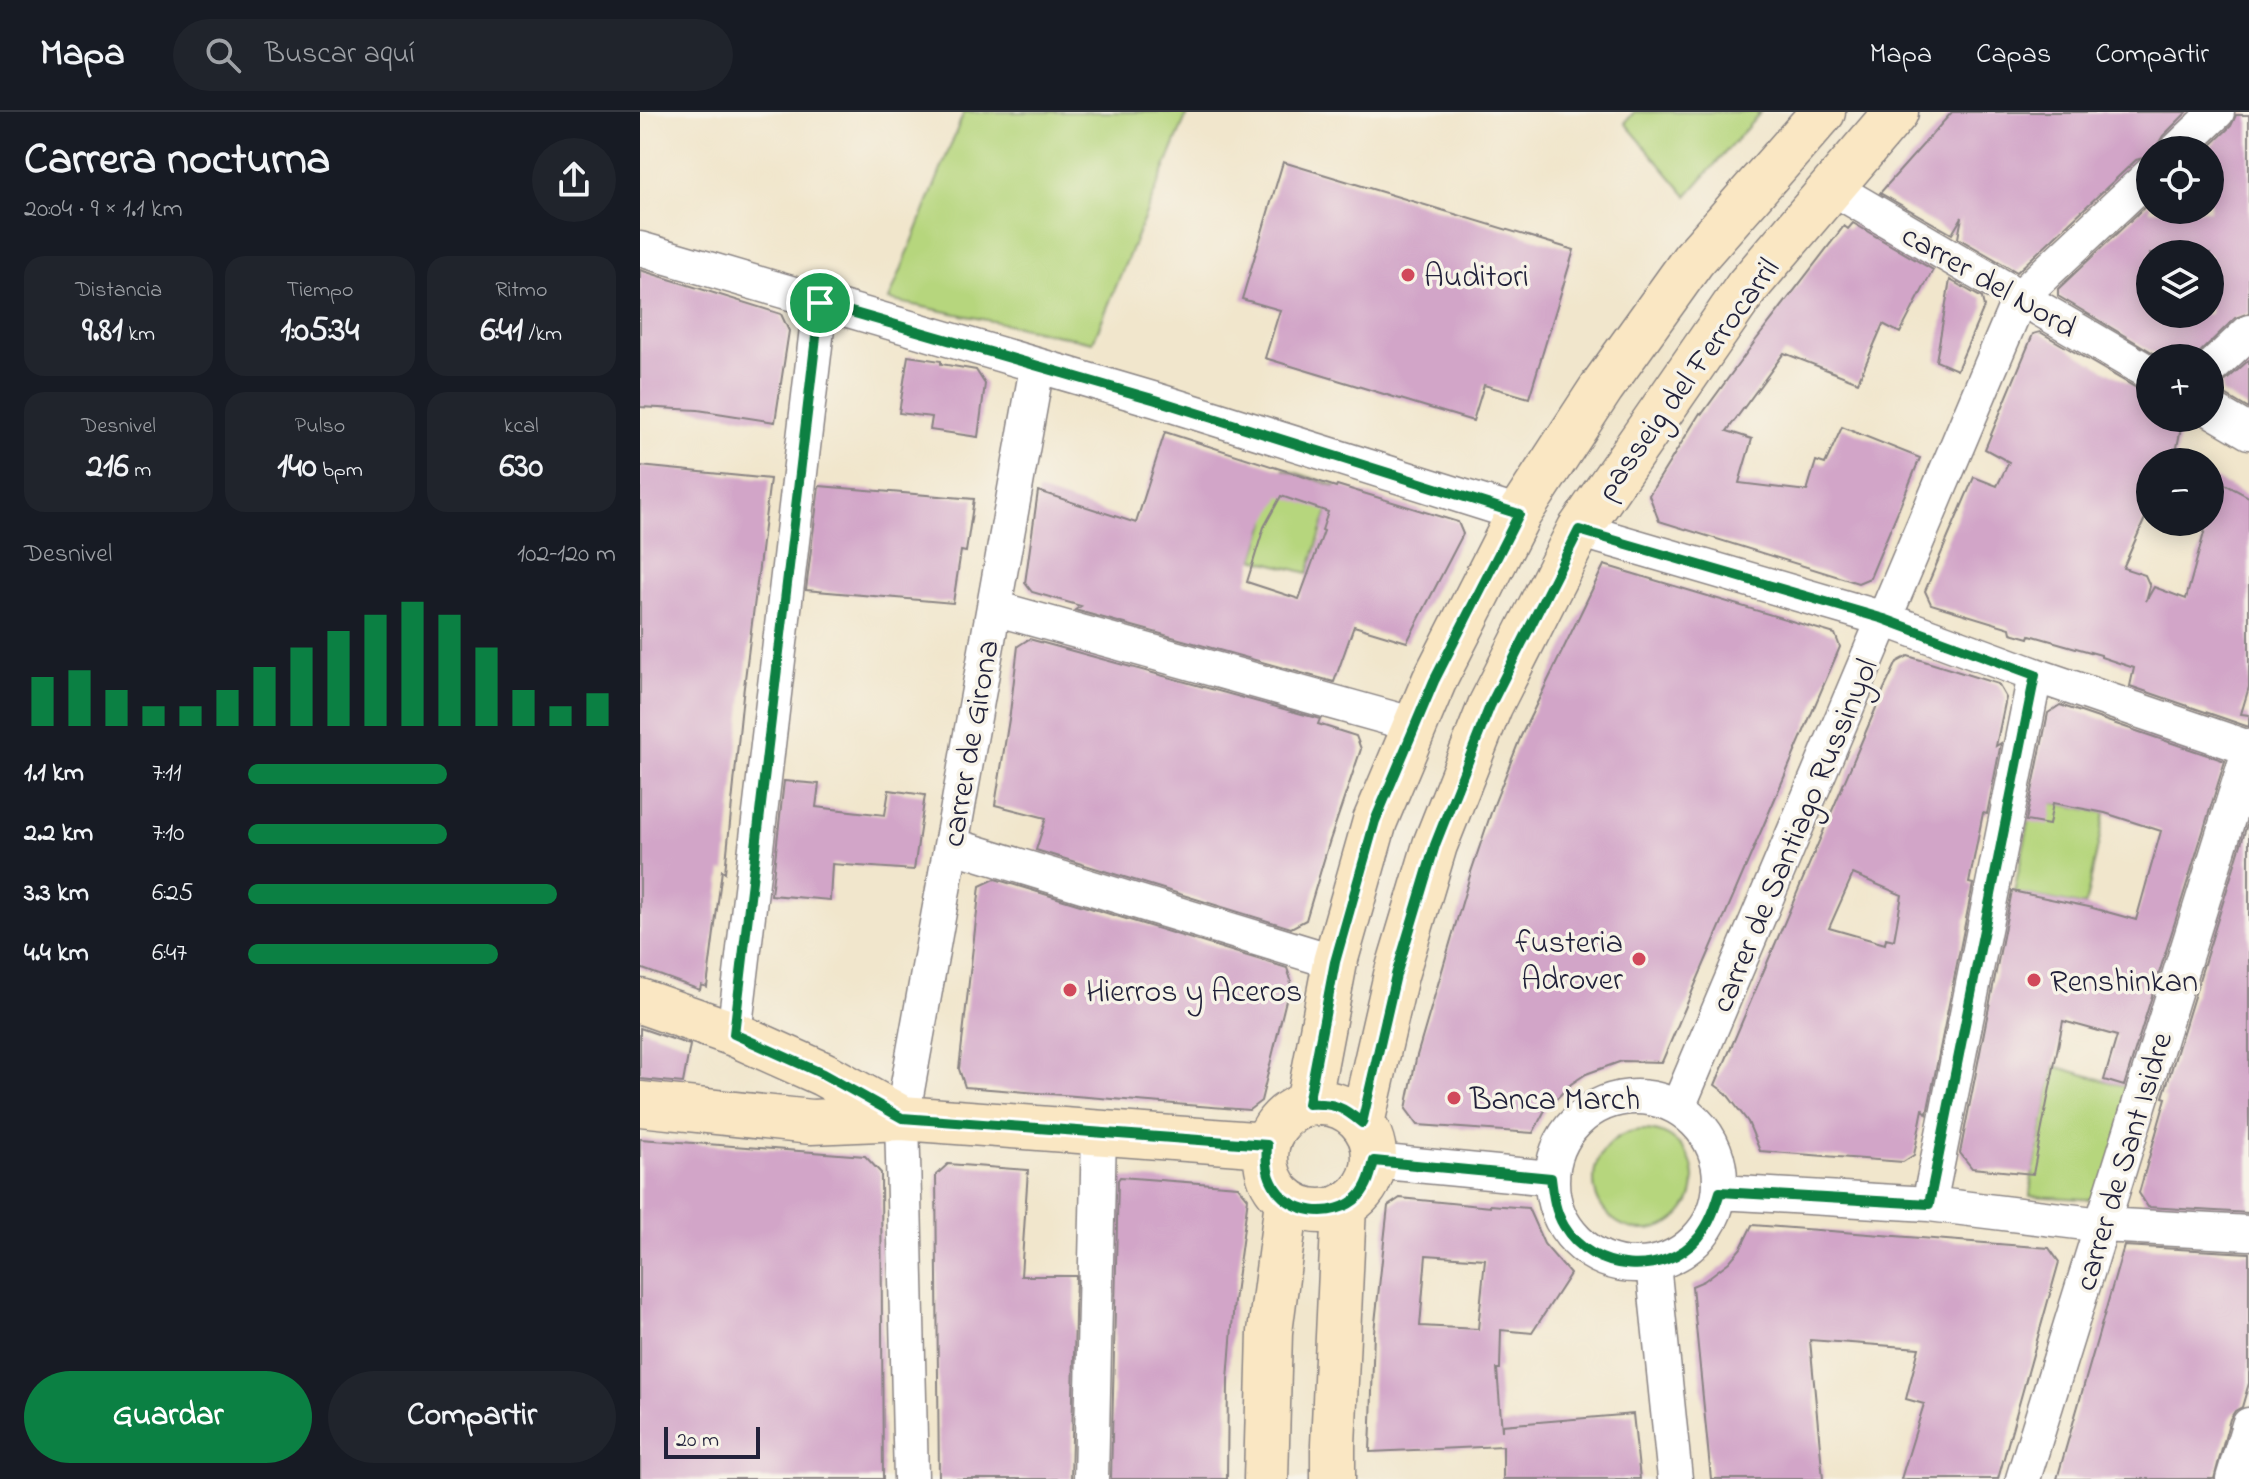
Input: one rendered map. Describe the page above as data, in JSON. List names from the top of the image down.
{
  "streets": {
    "main road": ["passeig del Ferrocarril"],
    "street": [
      "carrer del Nord",
      "carrer de Girona",
      "carrer de Santiago Russinyol",
      "carrer de Sant Isidre"
    ]
  },
  "crossings": [
    ["carrer del Nord", "passeig del Ferrocarril"],
    ["carrer del Nord", "carrer de Santiago Russinyol"]
  ],
  "places": [
    "Auditori",
    "fusteria Adrover",
    "Renshinkan",
    "Hierros y Aceros",
    "Banca March"
  ],
  "scale_bar": "20 m",
  "page": {
    "header": "Mapa",
    "search": "Buscar aquí",
    "nav": ["Mapa", "Capas", "Compartir"],
    "heading": ["Carrera nocturna", "20:04 · 9 × 1.1 km"],
    "map_buttons": ["+", "−"],
    "stats": [
      ["Distancia", "9.81 km"],
      ["Tiempo", "1:05:34"],
      ["Ritmo", "6:41 /km"],
      ["Desnivel", "216 m"],
      ["Pulso", "140 bpm"],
      ["kcal", "630"]
    ],
    "chart": ["Desnivel", "102–120 m"],
    "list": [
      {
        "name": "1.1 km",
        "note": "7:11"
      },
      {
        "name": "2.2 km",
        "note": "7:10"
      },
      {
        "name": "3.3 km",
        "note": "6:25"
      },
      {
        "name": "4.4 km",
        "note": "6:47"
      }
    ],
    "buttons": ["Guardar", "Compartir"],
    "scale": "20 m"
  }
}
